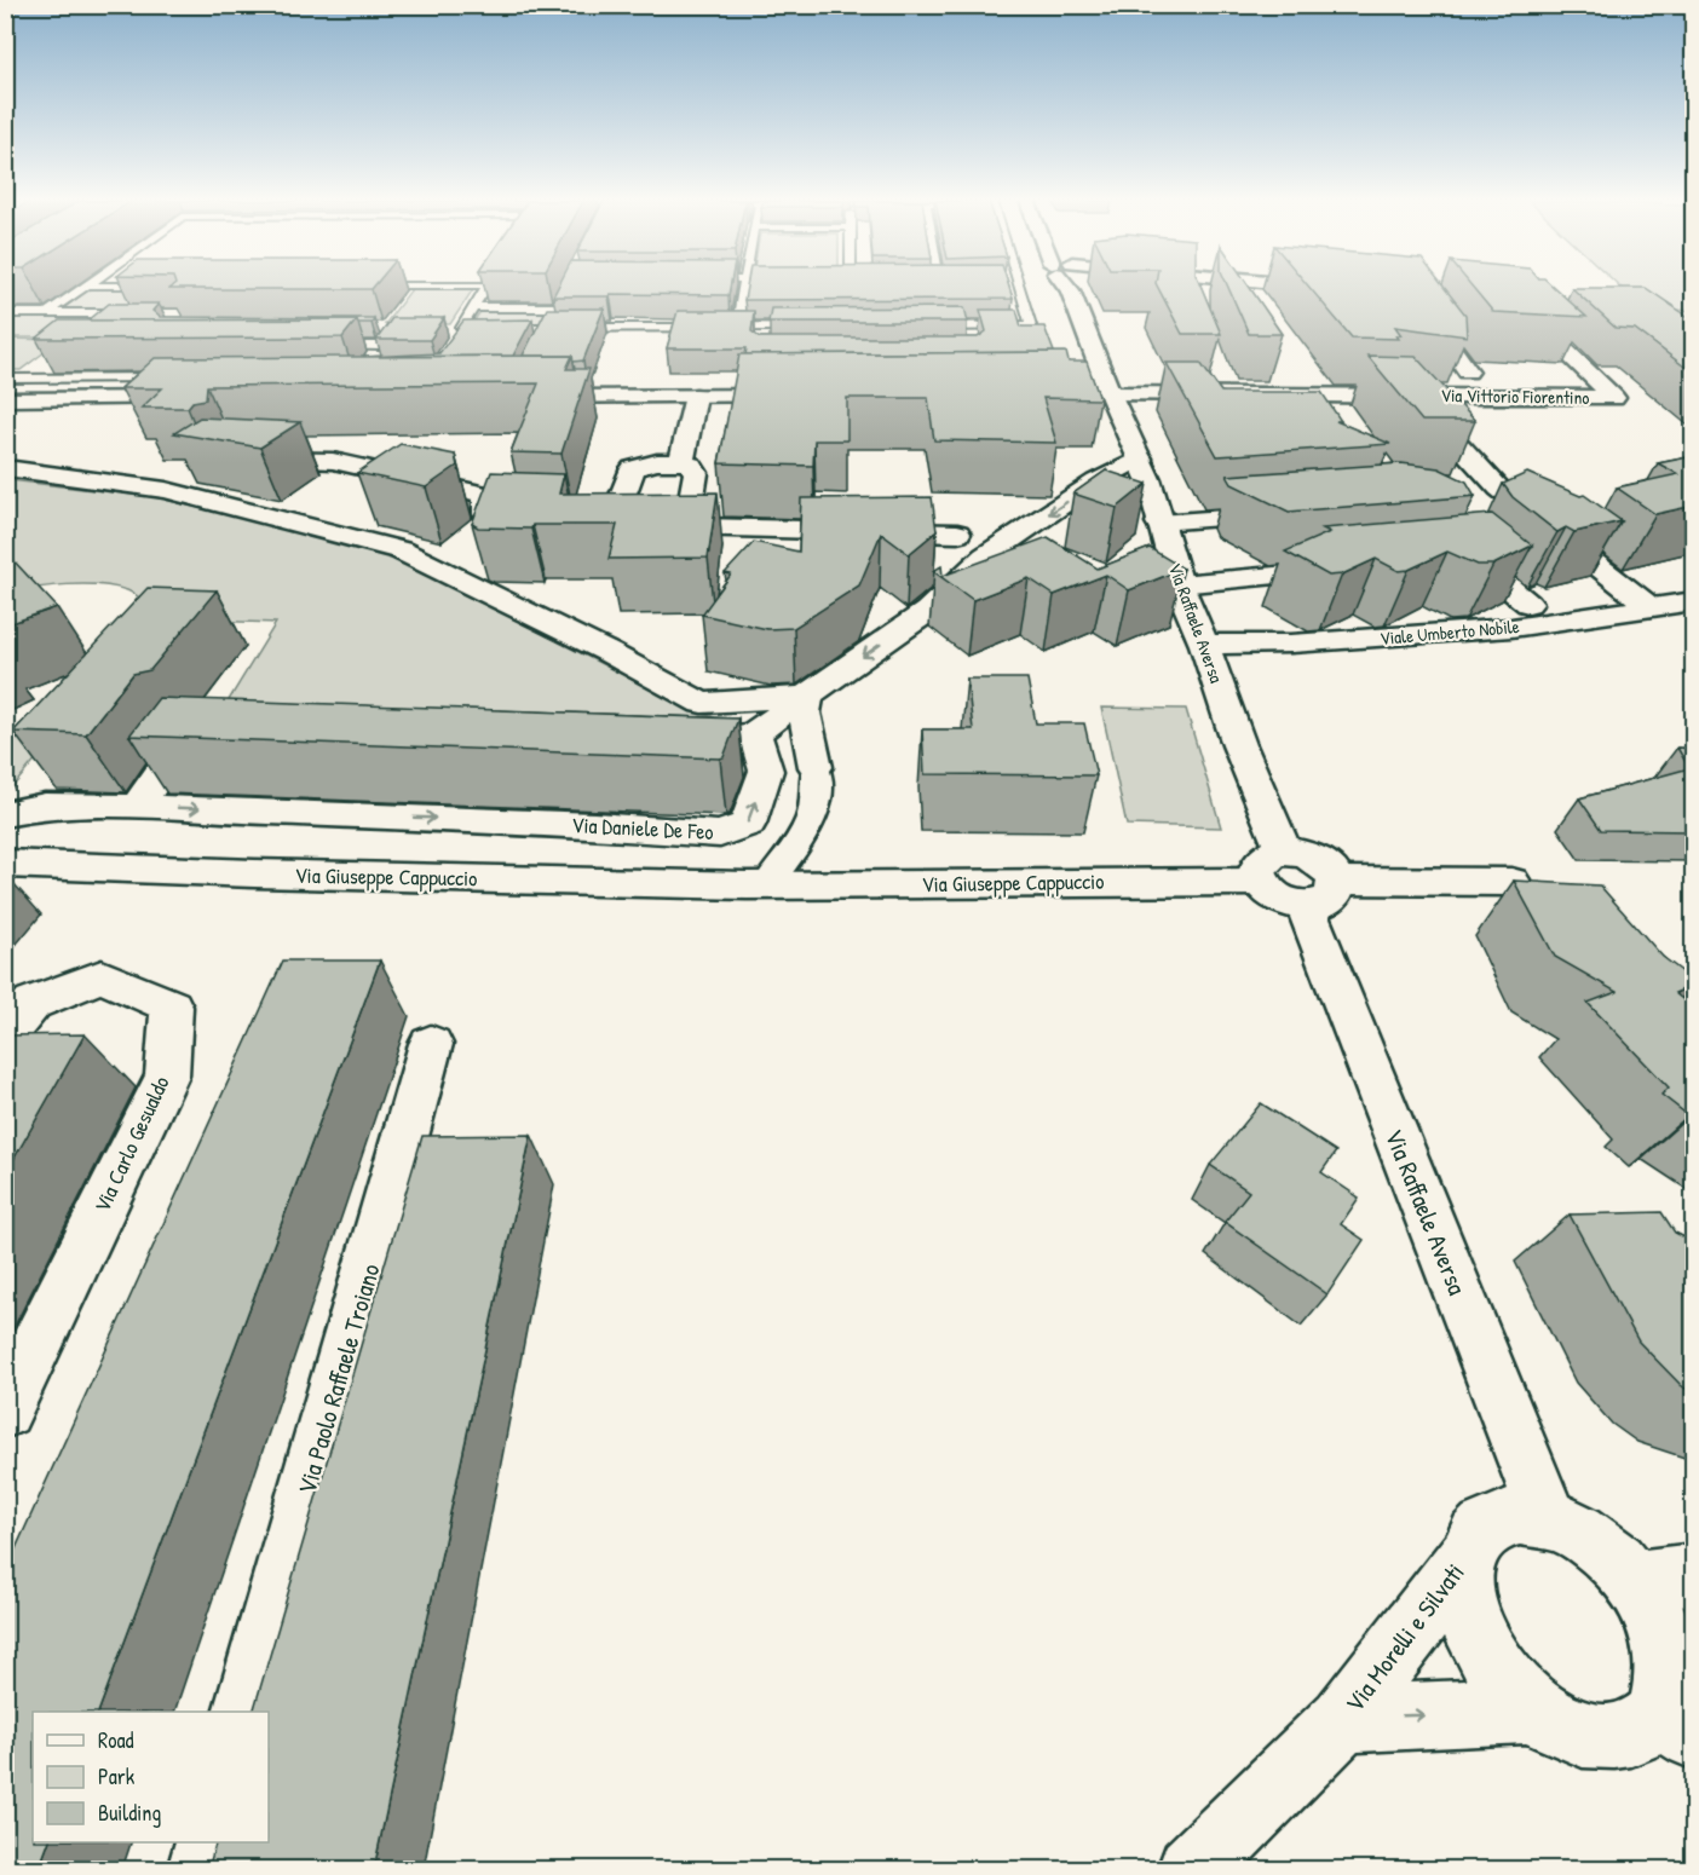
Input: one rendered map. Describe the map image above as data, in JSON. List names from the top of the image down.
{
  "streets": {
    "street": [
      "Via Vittorio Fiorentino",
      "Via Raffaele Aversa",
      "Viale Umberto Nobile",
      "Via Daniele De Feo",
      "Via Giuseppe Cappuccio",
      "Via Carlo Gesualdo",
      "Via Paolo Raffaele Troiano",
      "Via Morelli e Silvati"
    ]
  },
  "crossings": [
    ["Via Vittorio Fiorentino", "Via Raffaele Aversa"],
    ["Via Raffaele Aversa", "Viale Umberto Nobile"],
    ["Via Raffaele Aversa", "Via Giuseppe Cappuccio"],
    ["Via Raffaele Aversa", "Via Morelli e Silvati"]
  ],
  "legend": ["Road", "Park", "Building"]
}
